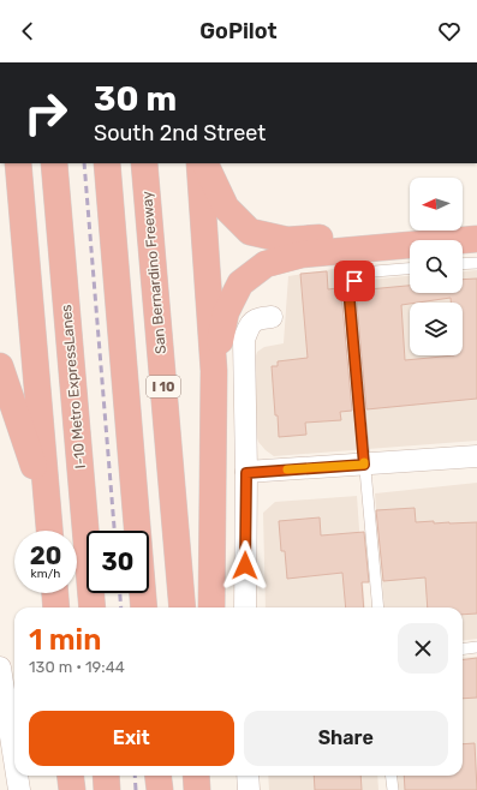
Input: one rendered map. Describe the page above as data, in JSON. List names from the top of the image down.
{
  "streets": {
    "highway": ["San Bernardino Freeway", "I-10 Metro ExpressLanes", "I 10"]
  },
  "north": "left",
  "page": {
    "header": "GoPilot",
    "turn": ["30 m", "South 2nd Street"],
    "speed": "20 km/h",
    "limit": "30",
    "heading": ["1 min", "130 m · 19:44"],
    "buttons": ["Exit", "Share"]
  }
}
